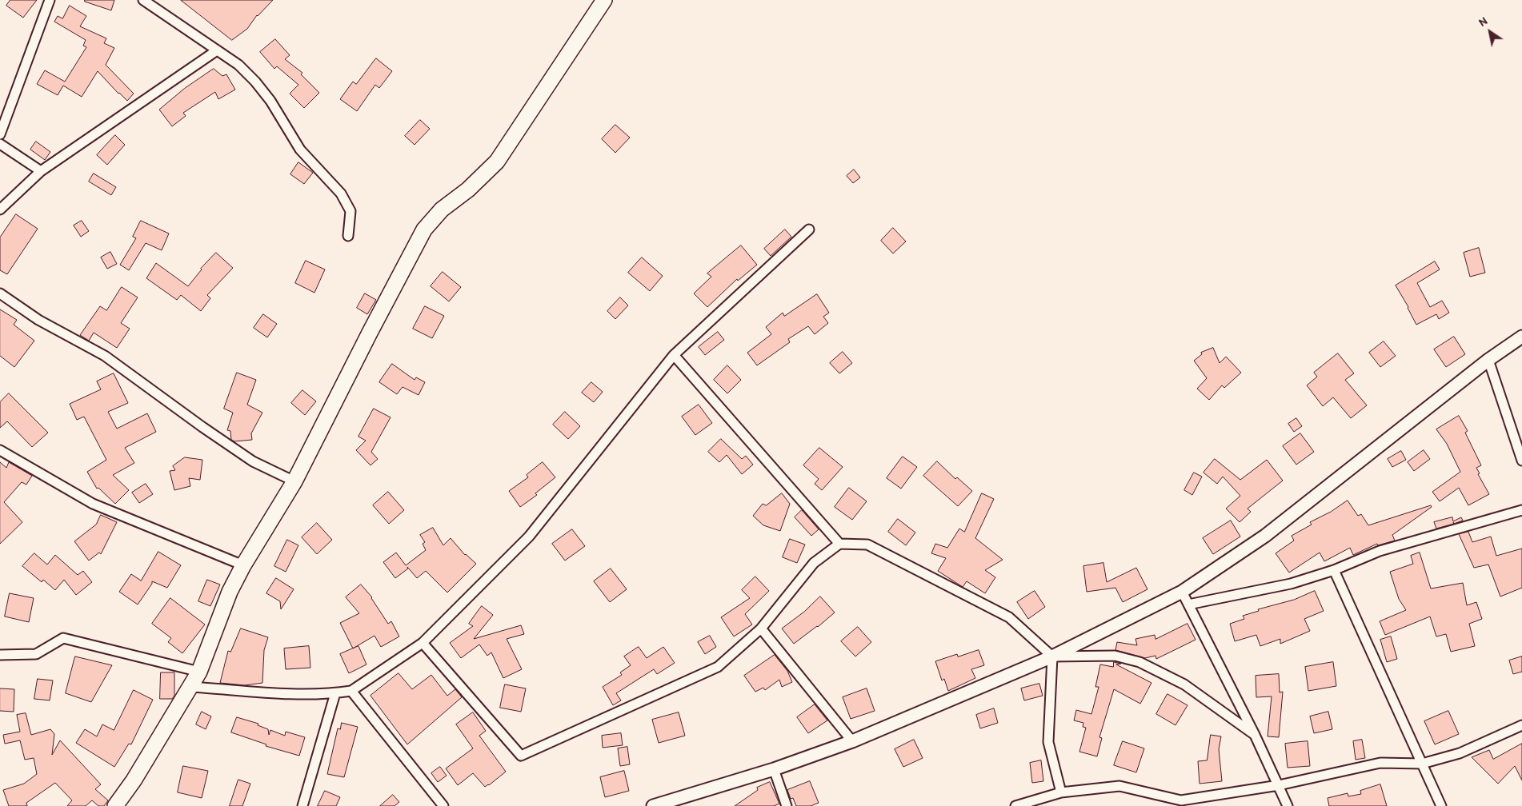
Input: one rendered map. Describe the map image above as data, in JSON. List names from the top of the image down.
{
  "north": "top left"
}
